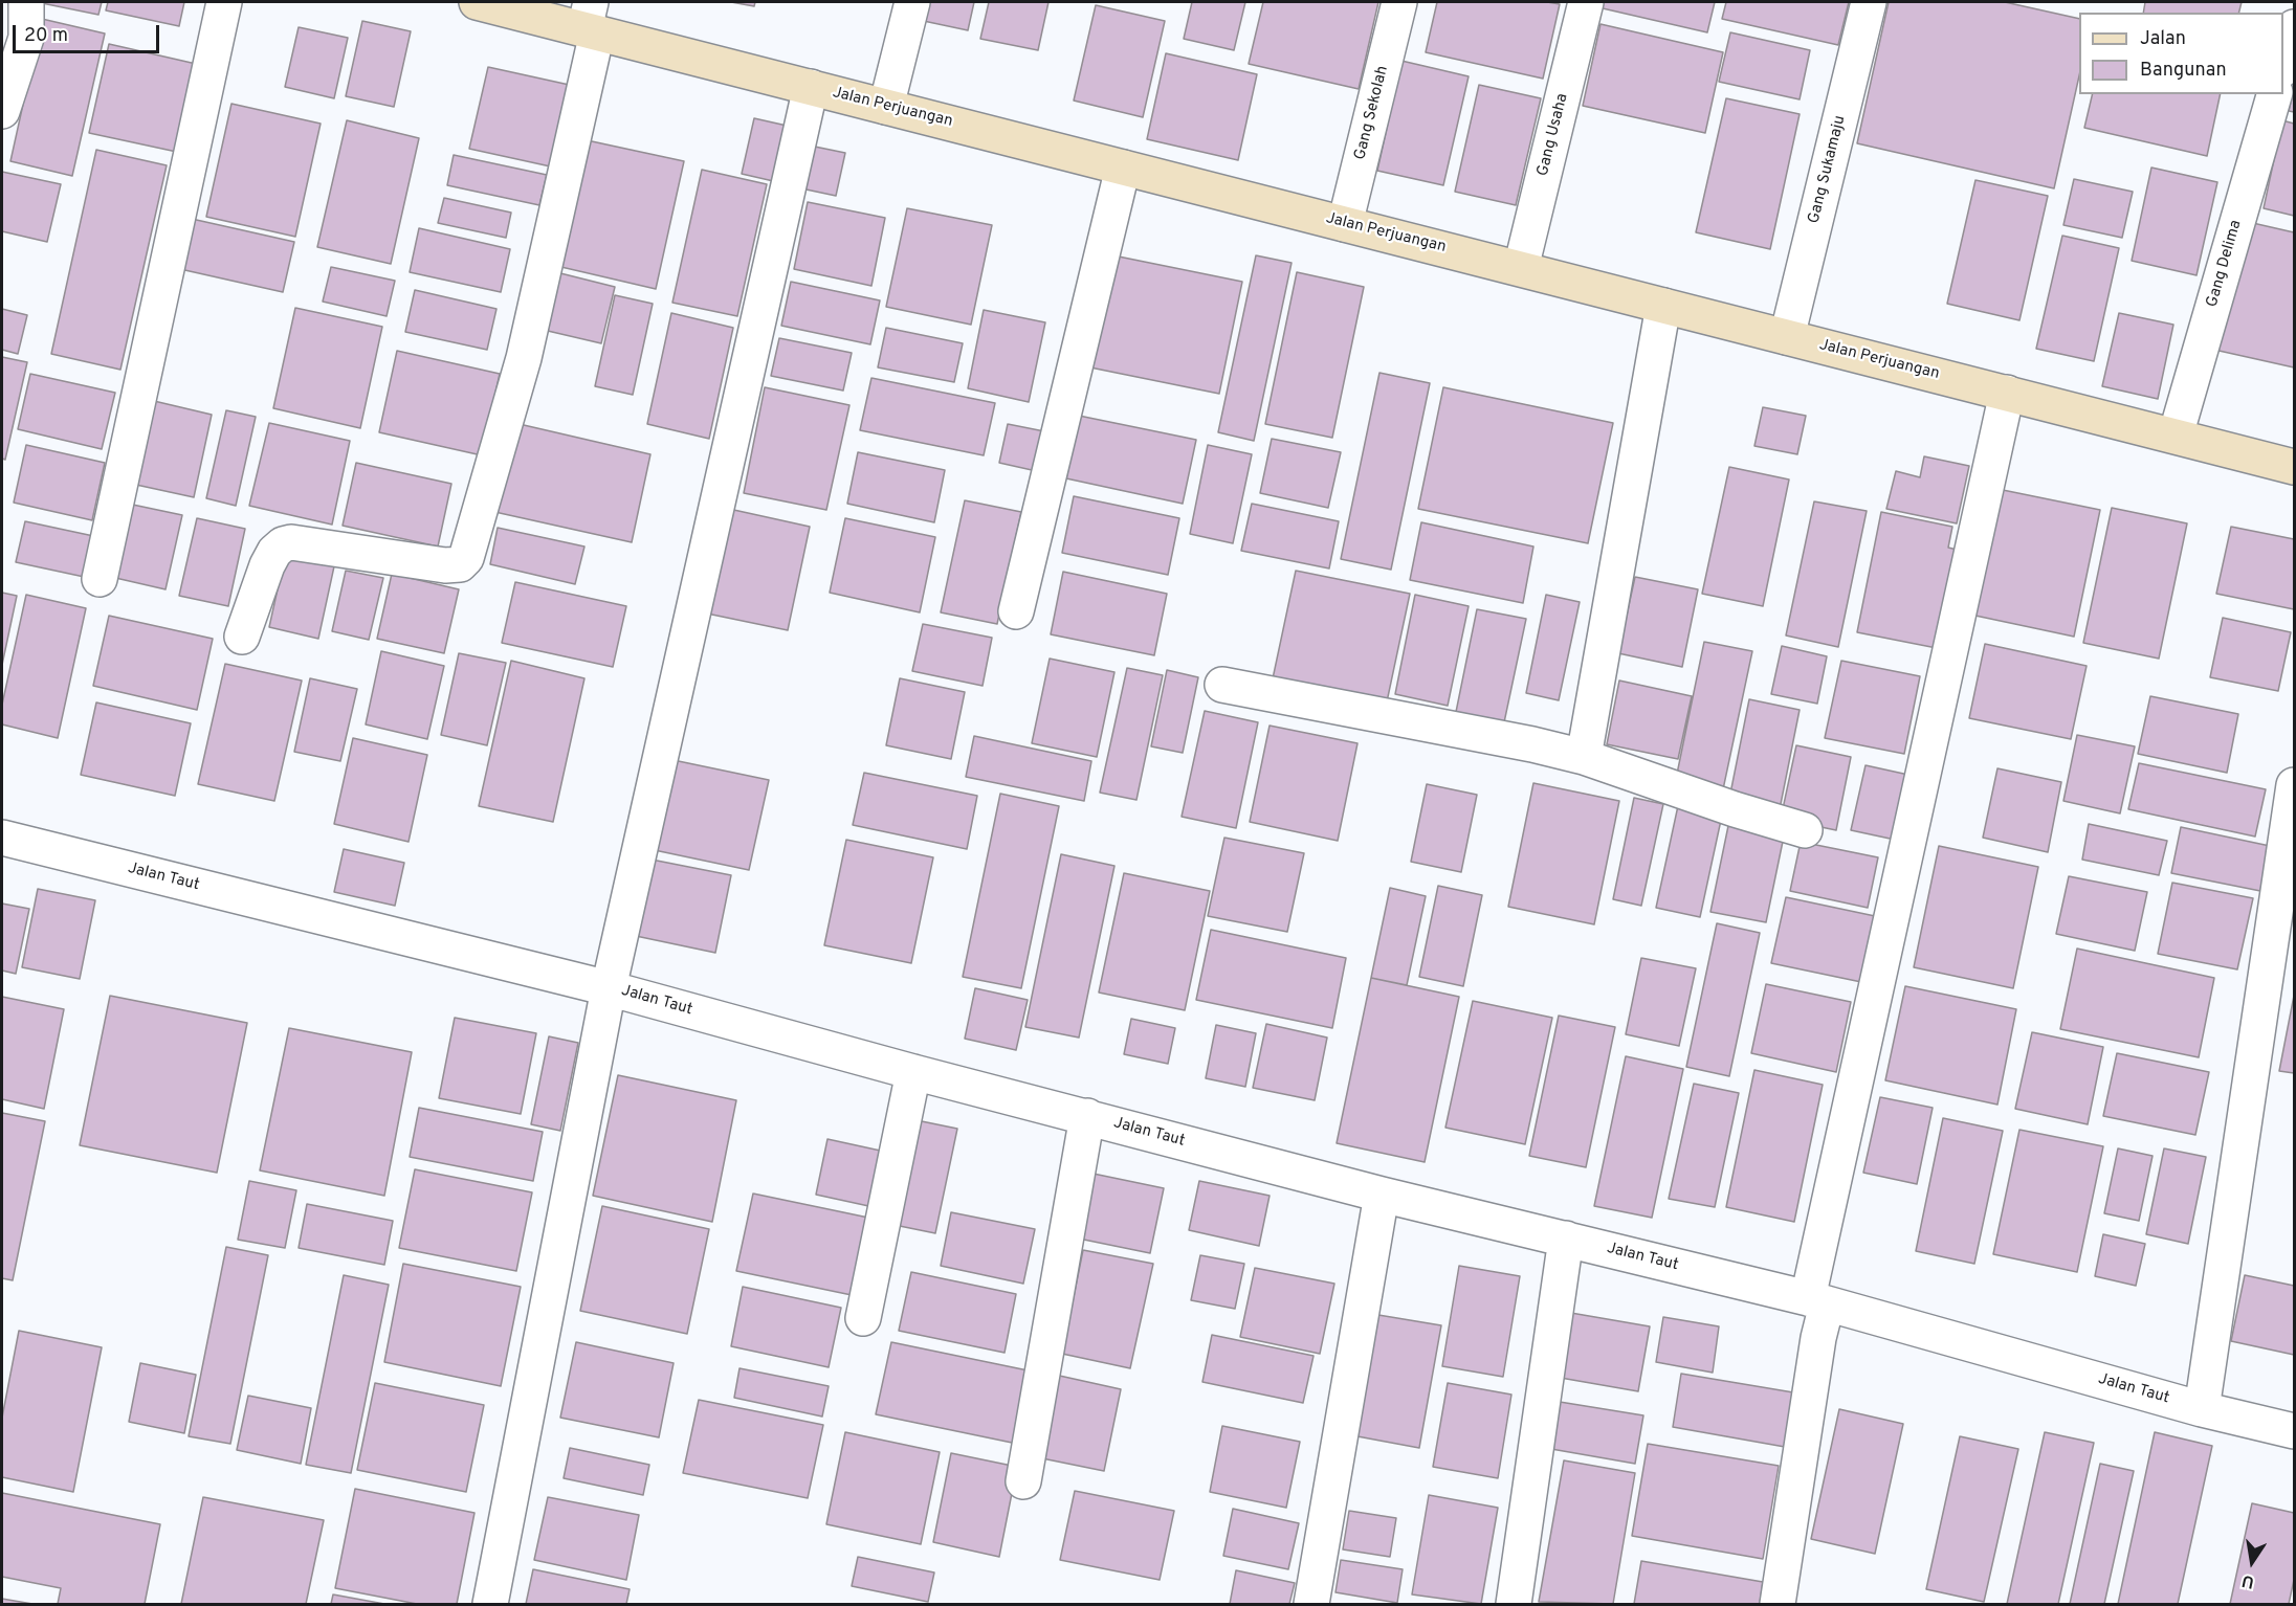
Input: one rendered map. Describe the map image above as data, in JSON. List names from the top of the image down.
{
  "streets": {
    "street": [
      "Jalan Perjuangan",
      "Gang Sekolah",
      "Gang Usaha",
      "Gang Sukamaju",
      "Gang Delima",
      "Jalan Taut"
    ]
  },
  "crossings": [
    ["Jalan Perjuangan", "Gang Sekolah"],
    ["Jalan Perjuangan", "Gang Usaha"],
    ["Jalan Perjuangan", "Gang Sukamaju"],
    ["Jalan Perjuangan", "Gang Delima"]
  ],
  "legend": ["Jalan", "Bangunan"],
  "scale_bar": "20 m",
  "north": "bottom"
}
